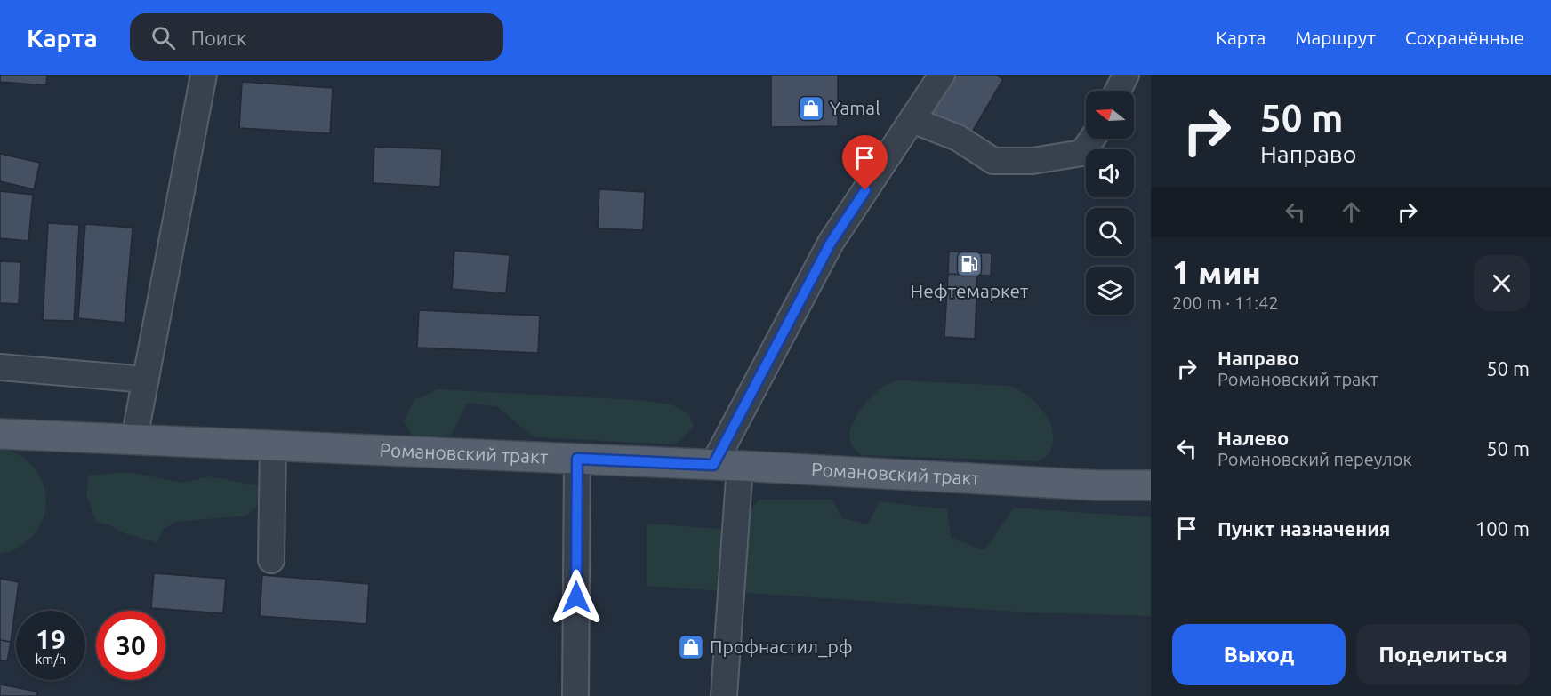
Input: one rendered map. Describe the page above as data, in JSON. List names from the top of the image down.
{
  "streets": {
    "main road": ["Романовский тракт"]
  },
  "places": {
    "shop": ["Yamal", "Профнастил_рф"],
    "fuel station": ["Нефтемаркет"]
  },
  "north": "left",
  "page": {
    "header": "Карта",
    "search": "Поиск",
    "nav": ["Карта", "Маршрут", "Сохранённые"],
    "turn": ["50 m", "Направо"],
    "heading": ["1 мин", "200 m · 11:42"],
    "list": [
      {
        "name": "Направо",
        "note": "Романовский тракт",
        "value": "50 m"
      },
      {
        "name": "Налево",
        "note": "Романовский переулок",
        "value": "50 m"
      },
      {
        "name": "Пункт назначения",
        "value": "100 m"
      }
    ],
    "speed": "19 km/h",
    "limit": "30",
    "buttons": ["Выход", "Поделиться"]
  }
}
